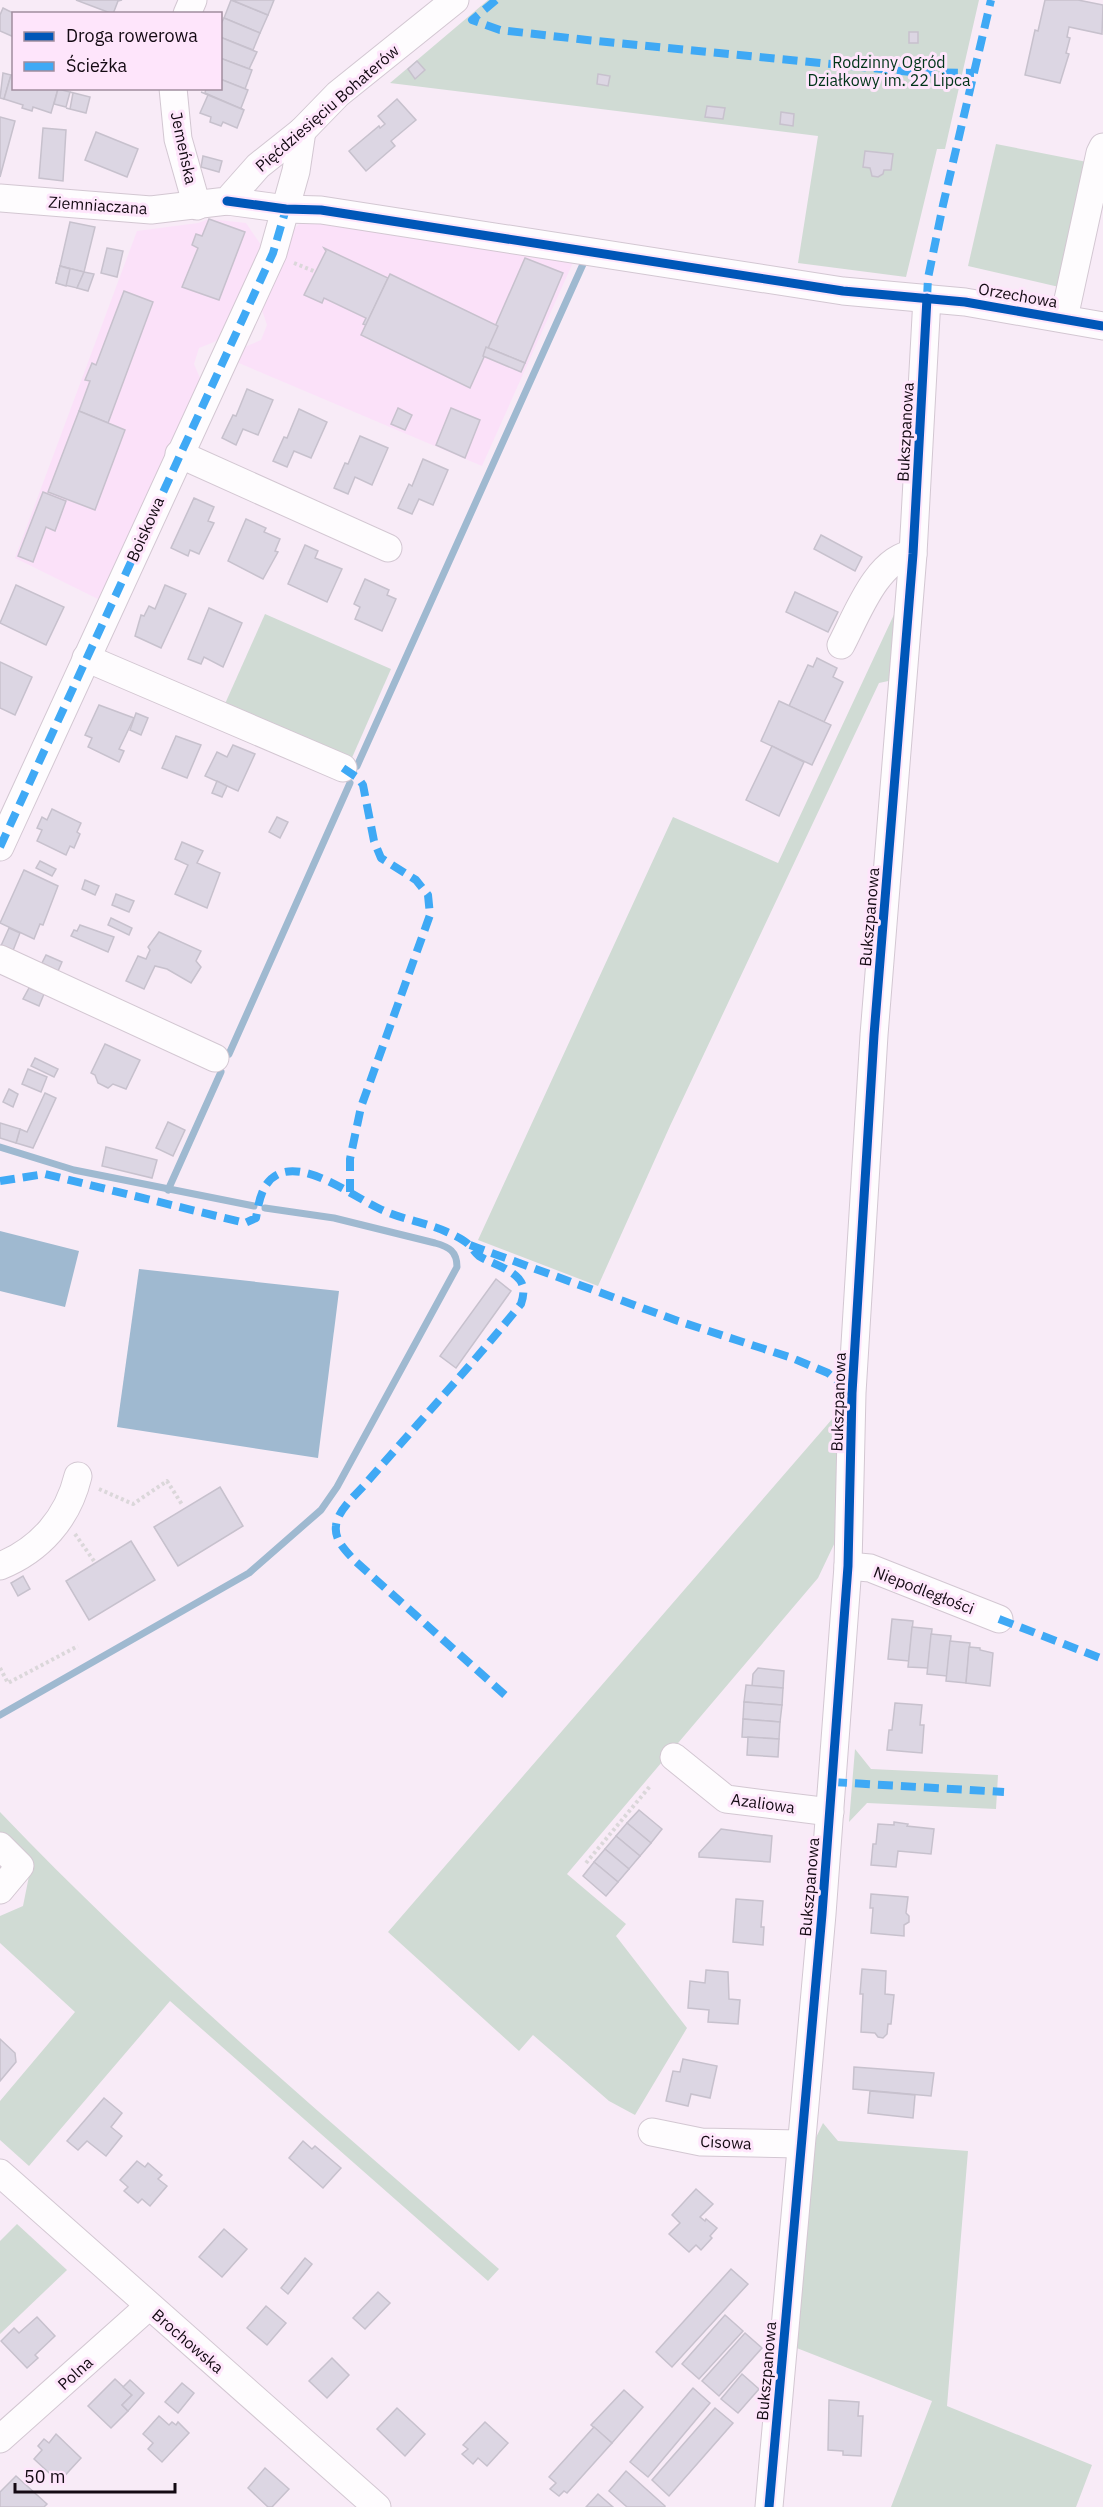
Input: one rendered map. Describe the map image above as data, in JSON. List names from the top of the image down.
{
  "streets": {
    "street": [
      "Pięćdziesięciu Bohaterów",
      "Jemeńska",
      "Ziemniaczana",
      "Orzechowa",
      "Bukszpanowa",
      "Boiskowa",
      "Niepodległości",
      "Azaliowa",
      "Cisowa",
      "Brochowska",
      "Polna"
    ]
  },
  "crossings": [
    ["Pięćdziesięciu Bohaterów", "Orzechowa"],
    ["Pięćdziesięciu Bohaterów", "Boiskowa"],
    ["Jemeńska", "Ziemniaczana"],
    ["Orzechowa", "Bukszpanowa"],
    ["Orzechowa", "Boiskowa"],
    ["Bukszpanowa", "Niepodległości"],
    ["Bukszpanowa", "Azaliowa"],
    ["Bukszpanowa", "Cisowa"],
    ["Brochowska", "Polna"]
  ],
  "parks": ["Rodzinny Ogród Działkowy im. 22 Lipca"],
  "legend": ["Droga rowerowa", "Ścieżka"],
  "scale_bar": "50 m"
}
